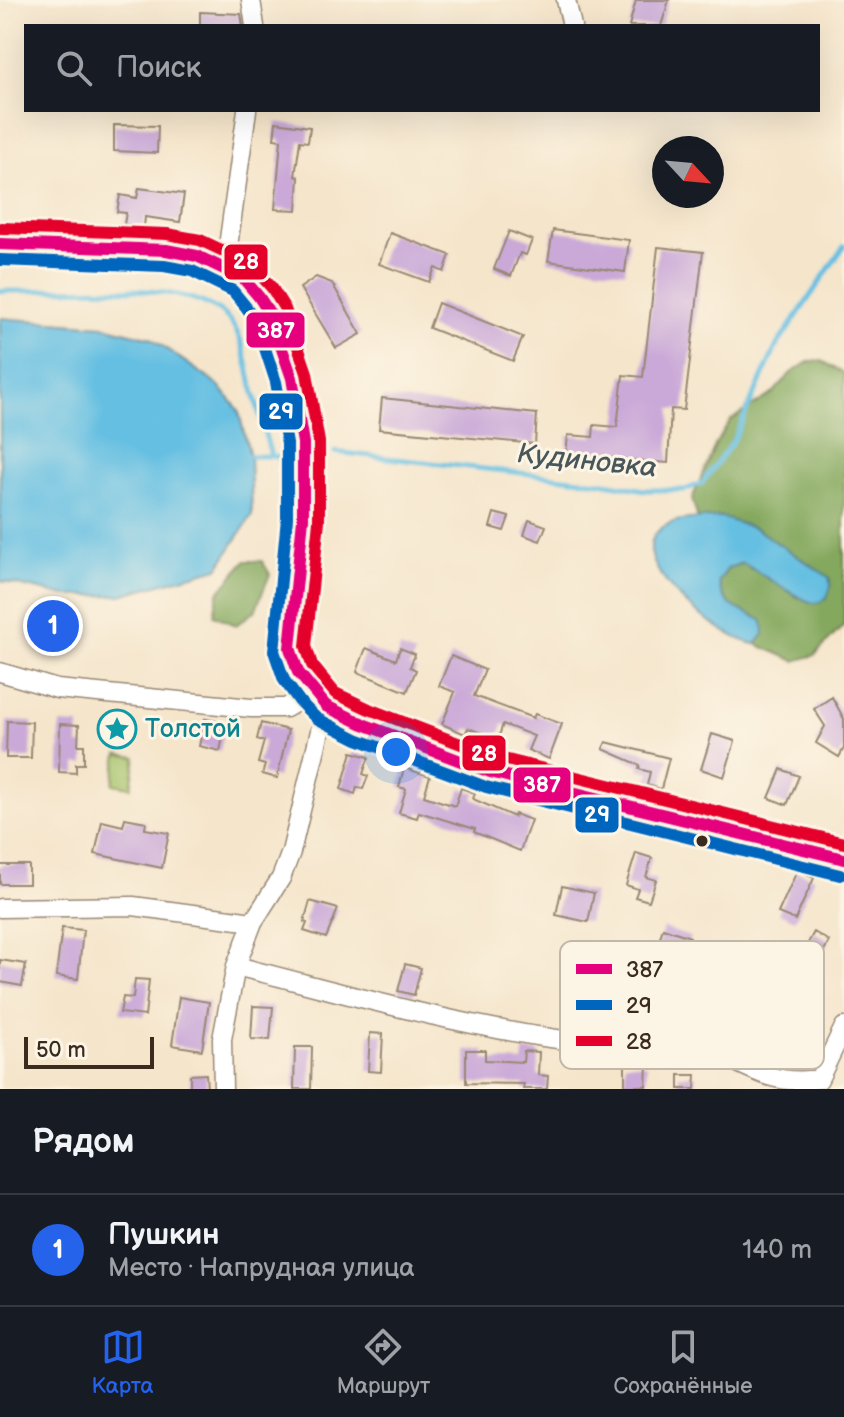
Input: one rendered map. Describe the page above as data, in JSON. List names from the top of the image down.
{
  "water": ["Кудиновка"],
  "places": {
    "place": ["Толстой"]
  },
  "lines": ["transit line 28", "transit line 387", "transit line 29"],
  "legend": ["387", "29", "28"],
  "scale_bar": "50 m",
  "north": "bottom right",
  "page": {
    "search": "Поиск",
    "pins": "1",
    "scale": "50 m",
    "heading": "Рядом",
    "list": [
      {
        "mark": "1",
        "name": "Пушкин",
        "note": "Место · Напрудная улица",
        "value": "140 m"
      }
    ],
    "nav": ["Карта", "Маршрут", "Сохранённые"]
  }
}
